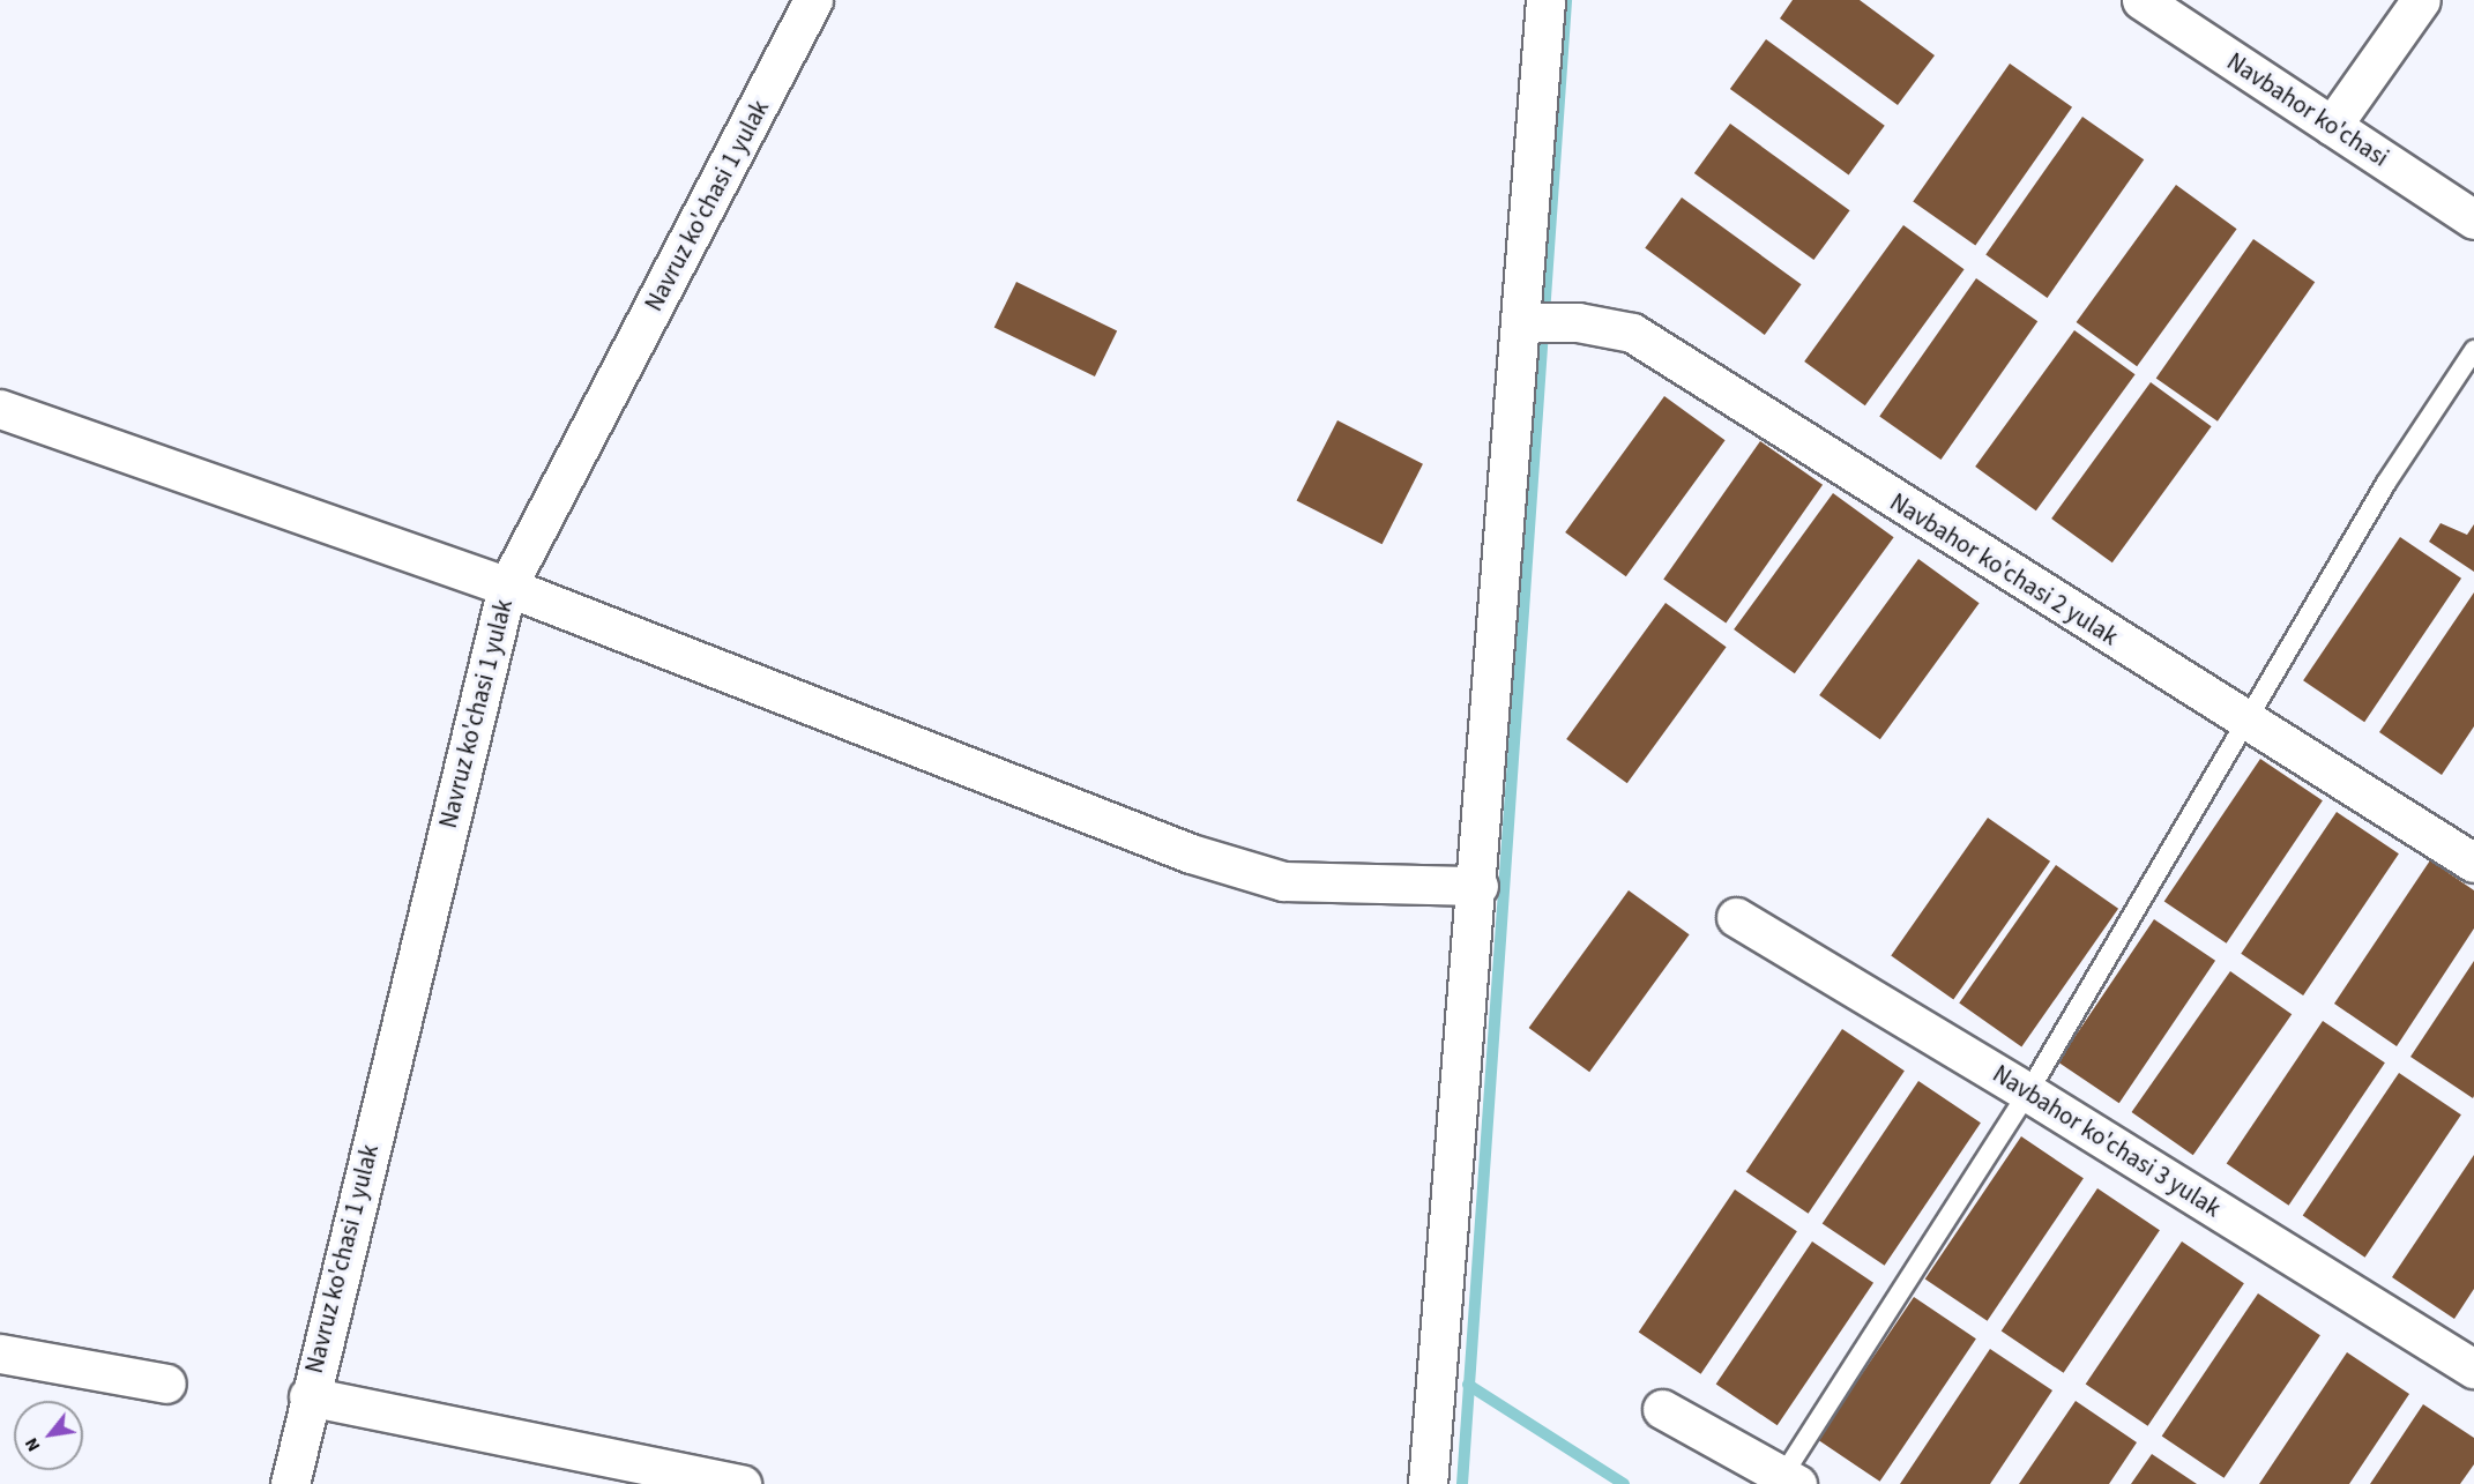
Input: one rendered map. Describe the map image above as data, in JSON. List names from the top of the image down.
{
  "streets": {
    "street": [
      "Navbahor ko'chasi",
      "Navruz ko'chasi 1 yulak",
      "Navbahor ko'chasi 2 yulak",
      "Navbahor ko'chasi 3 yulak"
    ]
  },
  "north": "bottom left"
}
